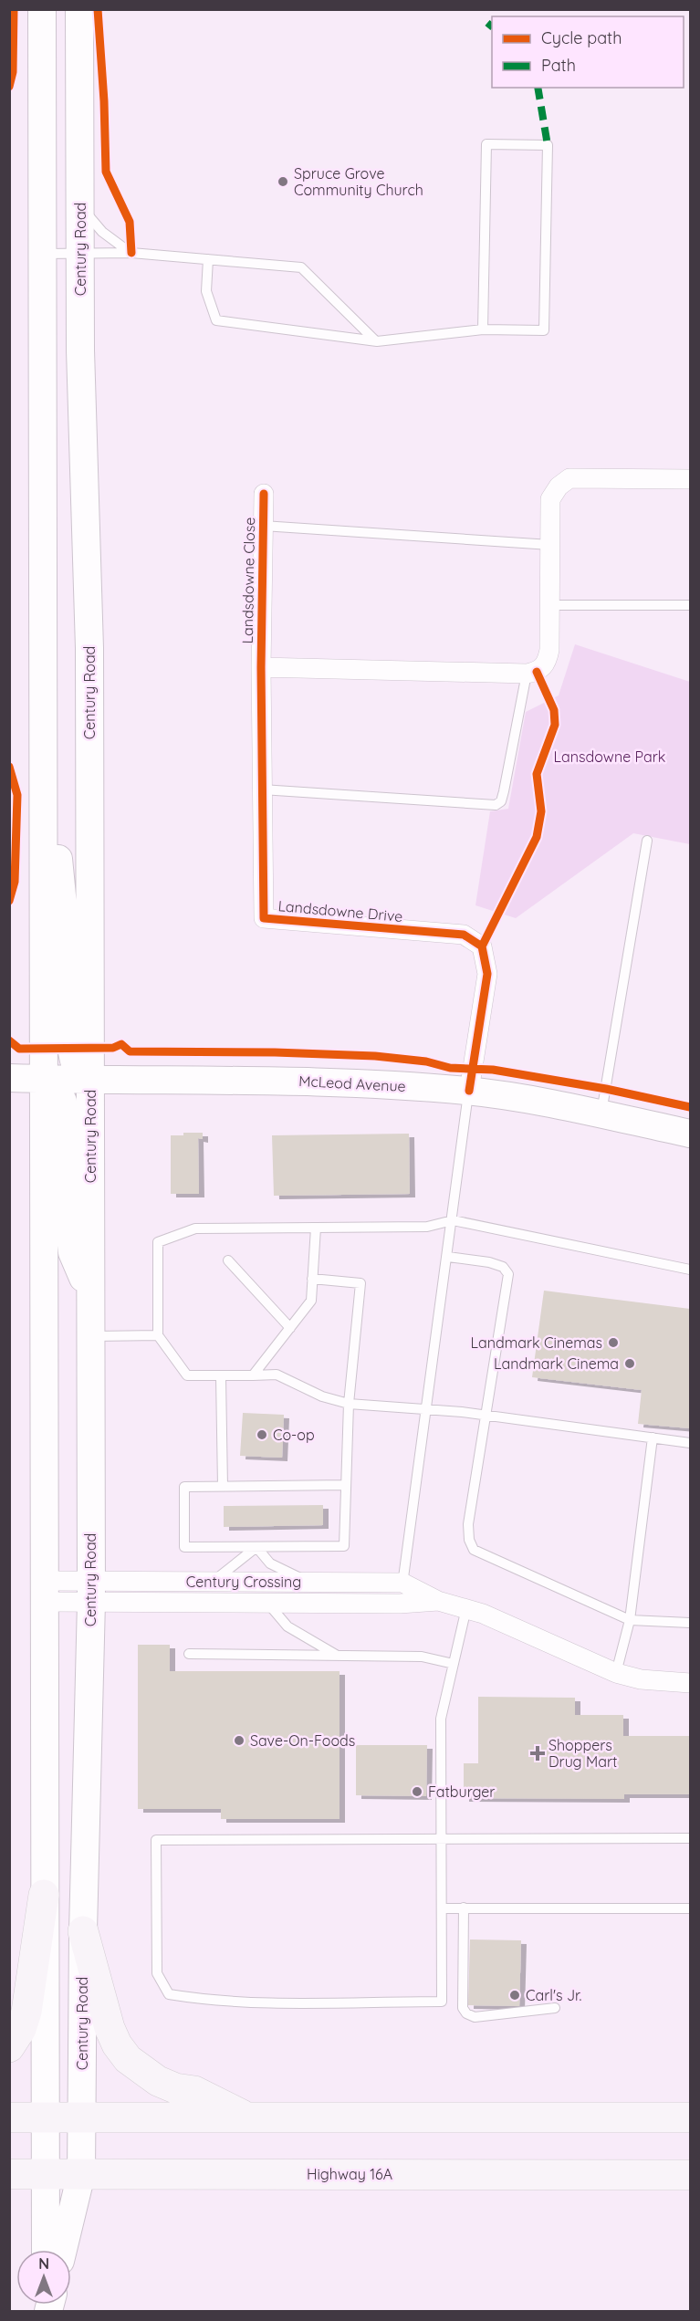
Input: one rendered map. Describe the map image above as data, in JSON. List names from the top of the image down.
{
  "streets": {
    "main road": ["Century Road", "McLeod Avenue", "Highway 16A"],
    "street": ["Landsdowne Close", "Landsdowne Drive", "Century Crossing"]
  },
  "crossings": [
    ["Century Road", "McLeod Avenue"],
    ["Century Road", "Century Crossing"],
    ["Century Road", "Highway 16A"],
    ["Landsdowne Close", "Landsdowne Drive"],
    ["Landsdowne Drive", "McLeod Avenue"]
  ],
  "parks": ["Lansdowne Park"],
  "places": {
    "other": [
      "Spruce Grove Community Church",
      "Landmark Cinemas",
      "Landmark Cinema",
      "Co-op",
      "Save-On-Foods",
      "Fatburger",
      "Carl's Jr."
    ],
    "health": ["Shoppers Drug Mart"]
  },
  "legend": ["Cycle path", "Path"],
  "north": "top"
}
